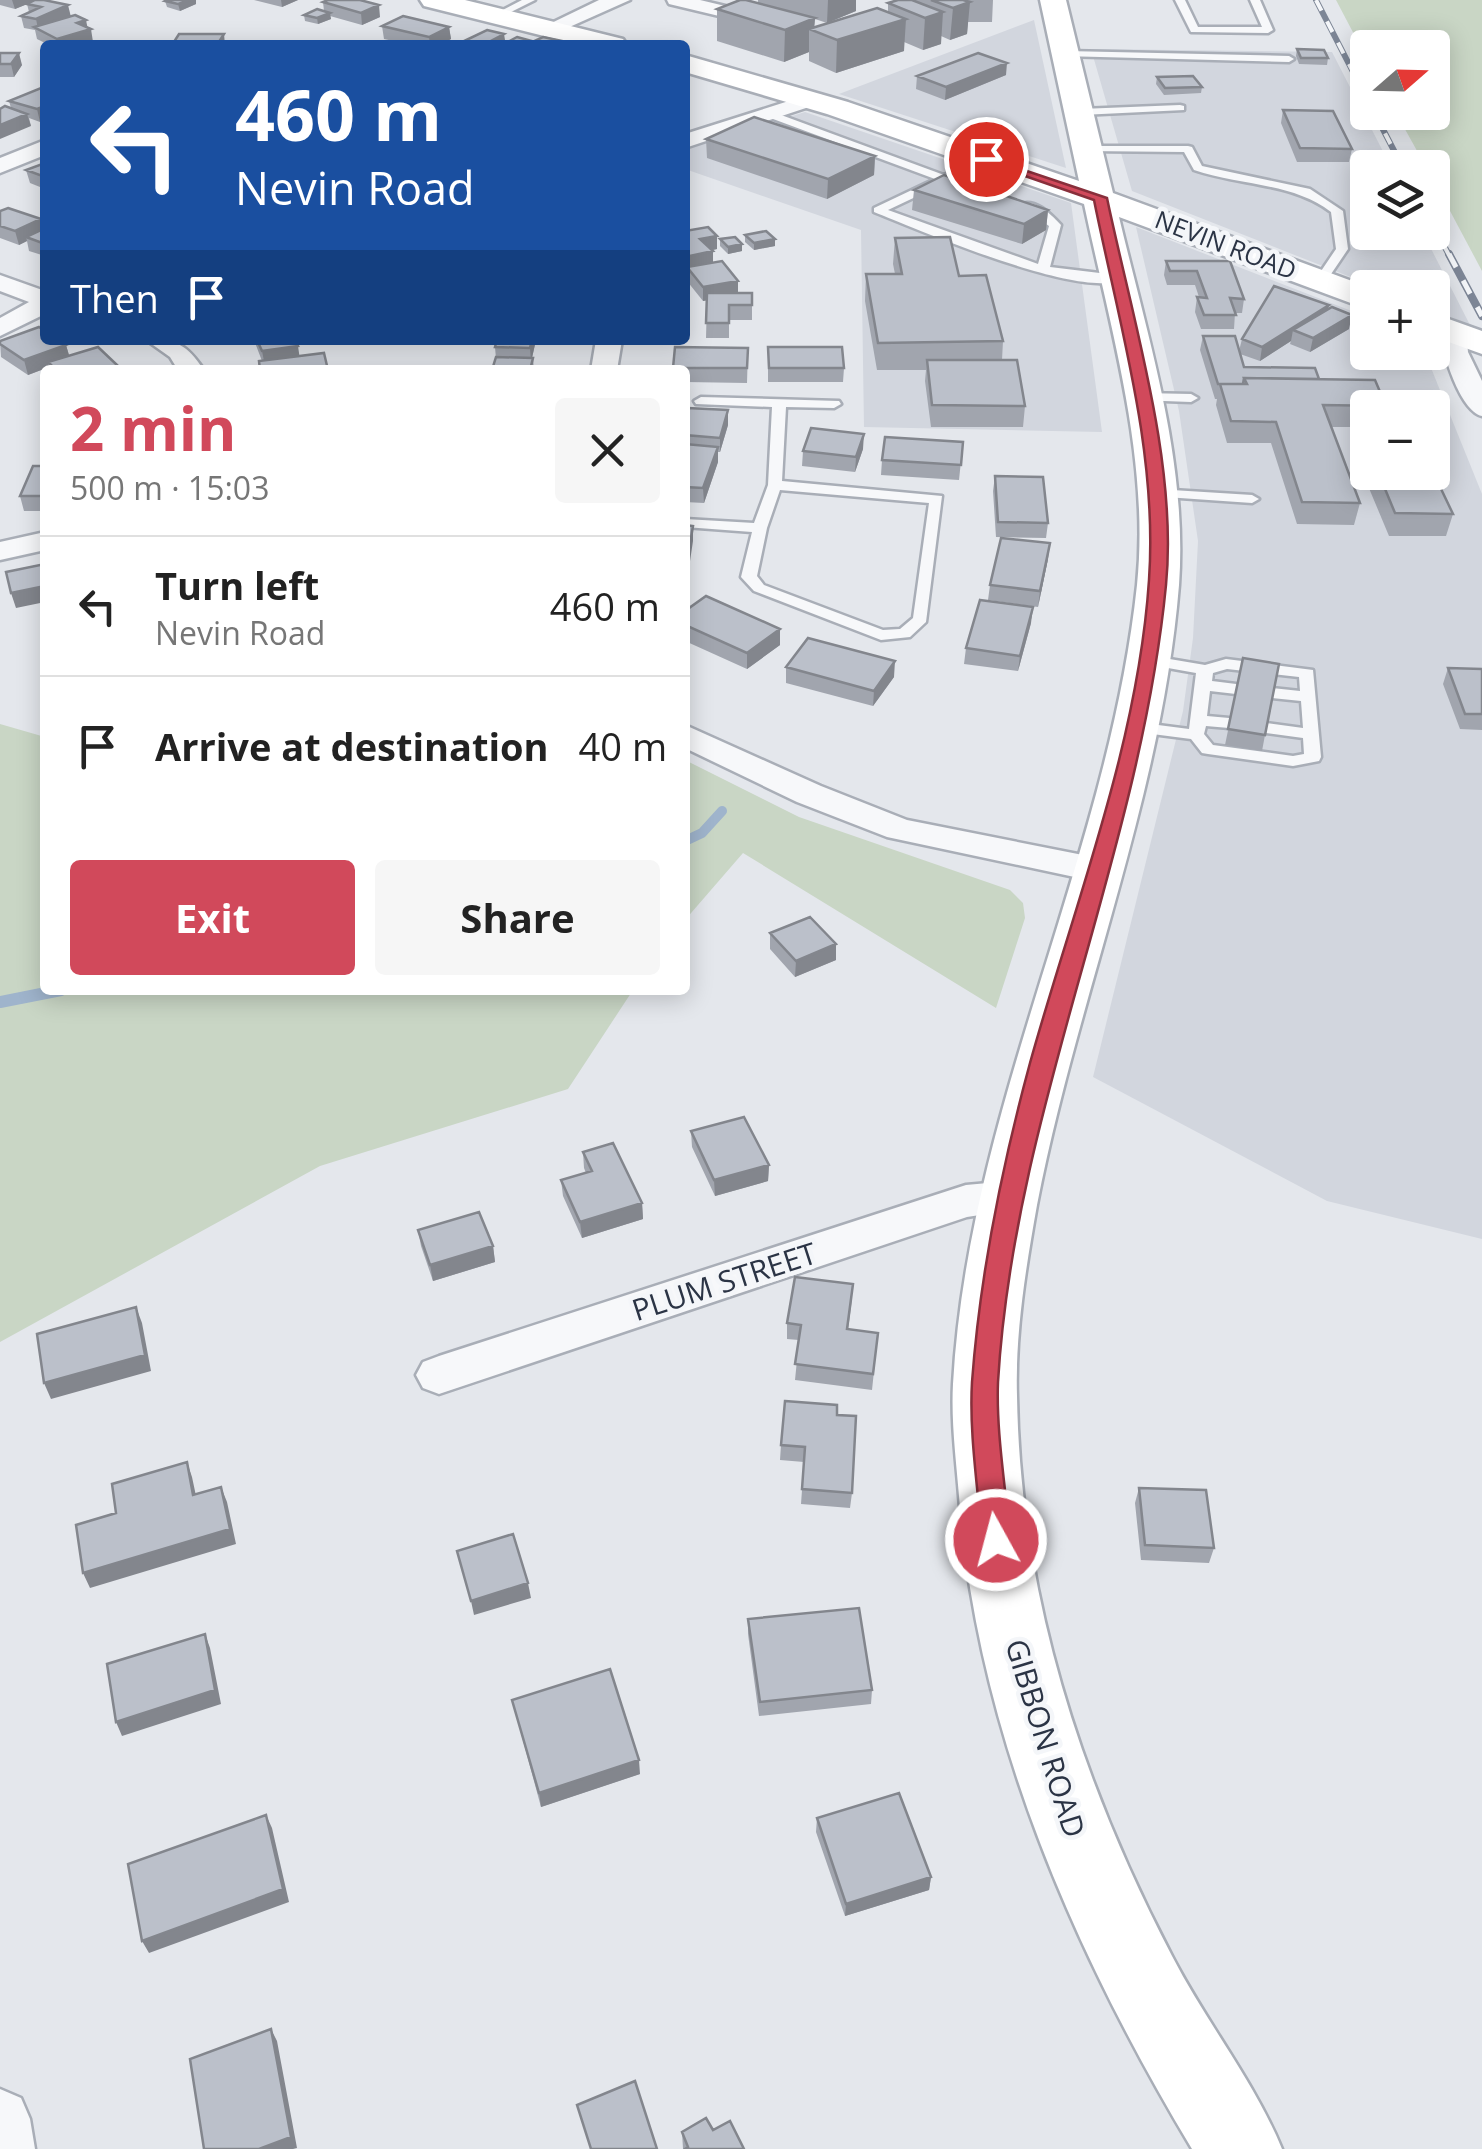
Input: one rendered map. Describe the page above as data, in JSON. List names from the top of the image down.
{
  "streets": {
    "main road": ["NEVIN ROAD", "GIBBON ROAD"],
    "street": ["PLUM STREET"]
  },
  "crossings": [
    ["NEVIN ROAD", "GIBBON ROAD"],
    ["PLUM STREET", "GIBBON ROAD"]
  ],
  "north": "right",
  "page": {
    "map_buttons": ["+", "−"],
    "turn": ["460 m", "Nevin Road"],
    "then": "Then",
    "heading": ["2 min", "500 m · 15:03"],
    "list": [
      {
        "name": "Turn left",
        "note": "Nevin Road",
        "value": "460 m"
      },
      {
        "name": "Arrive at destination",
        "value": "40 m"
      }
    ],
    "buttons": ["Exit", "Share"]
  }
}
